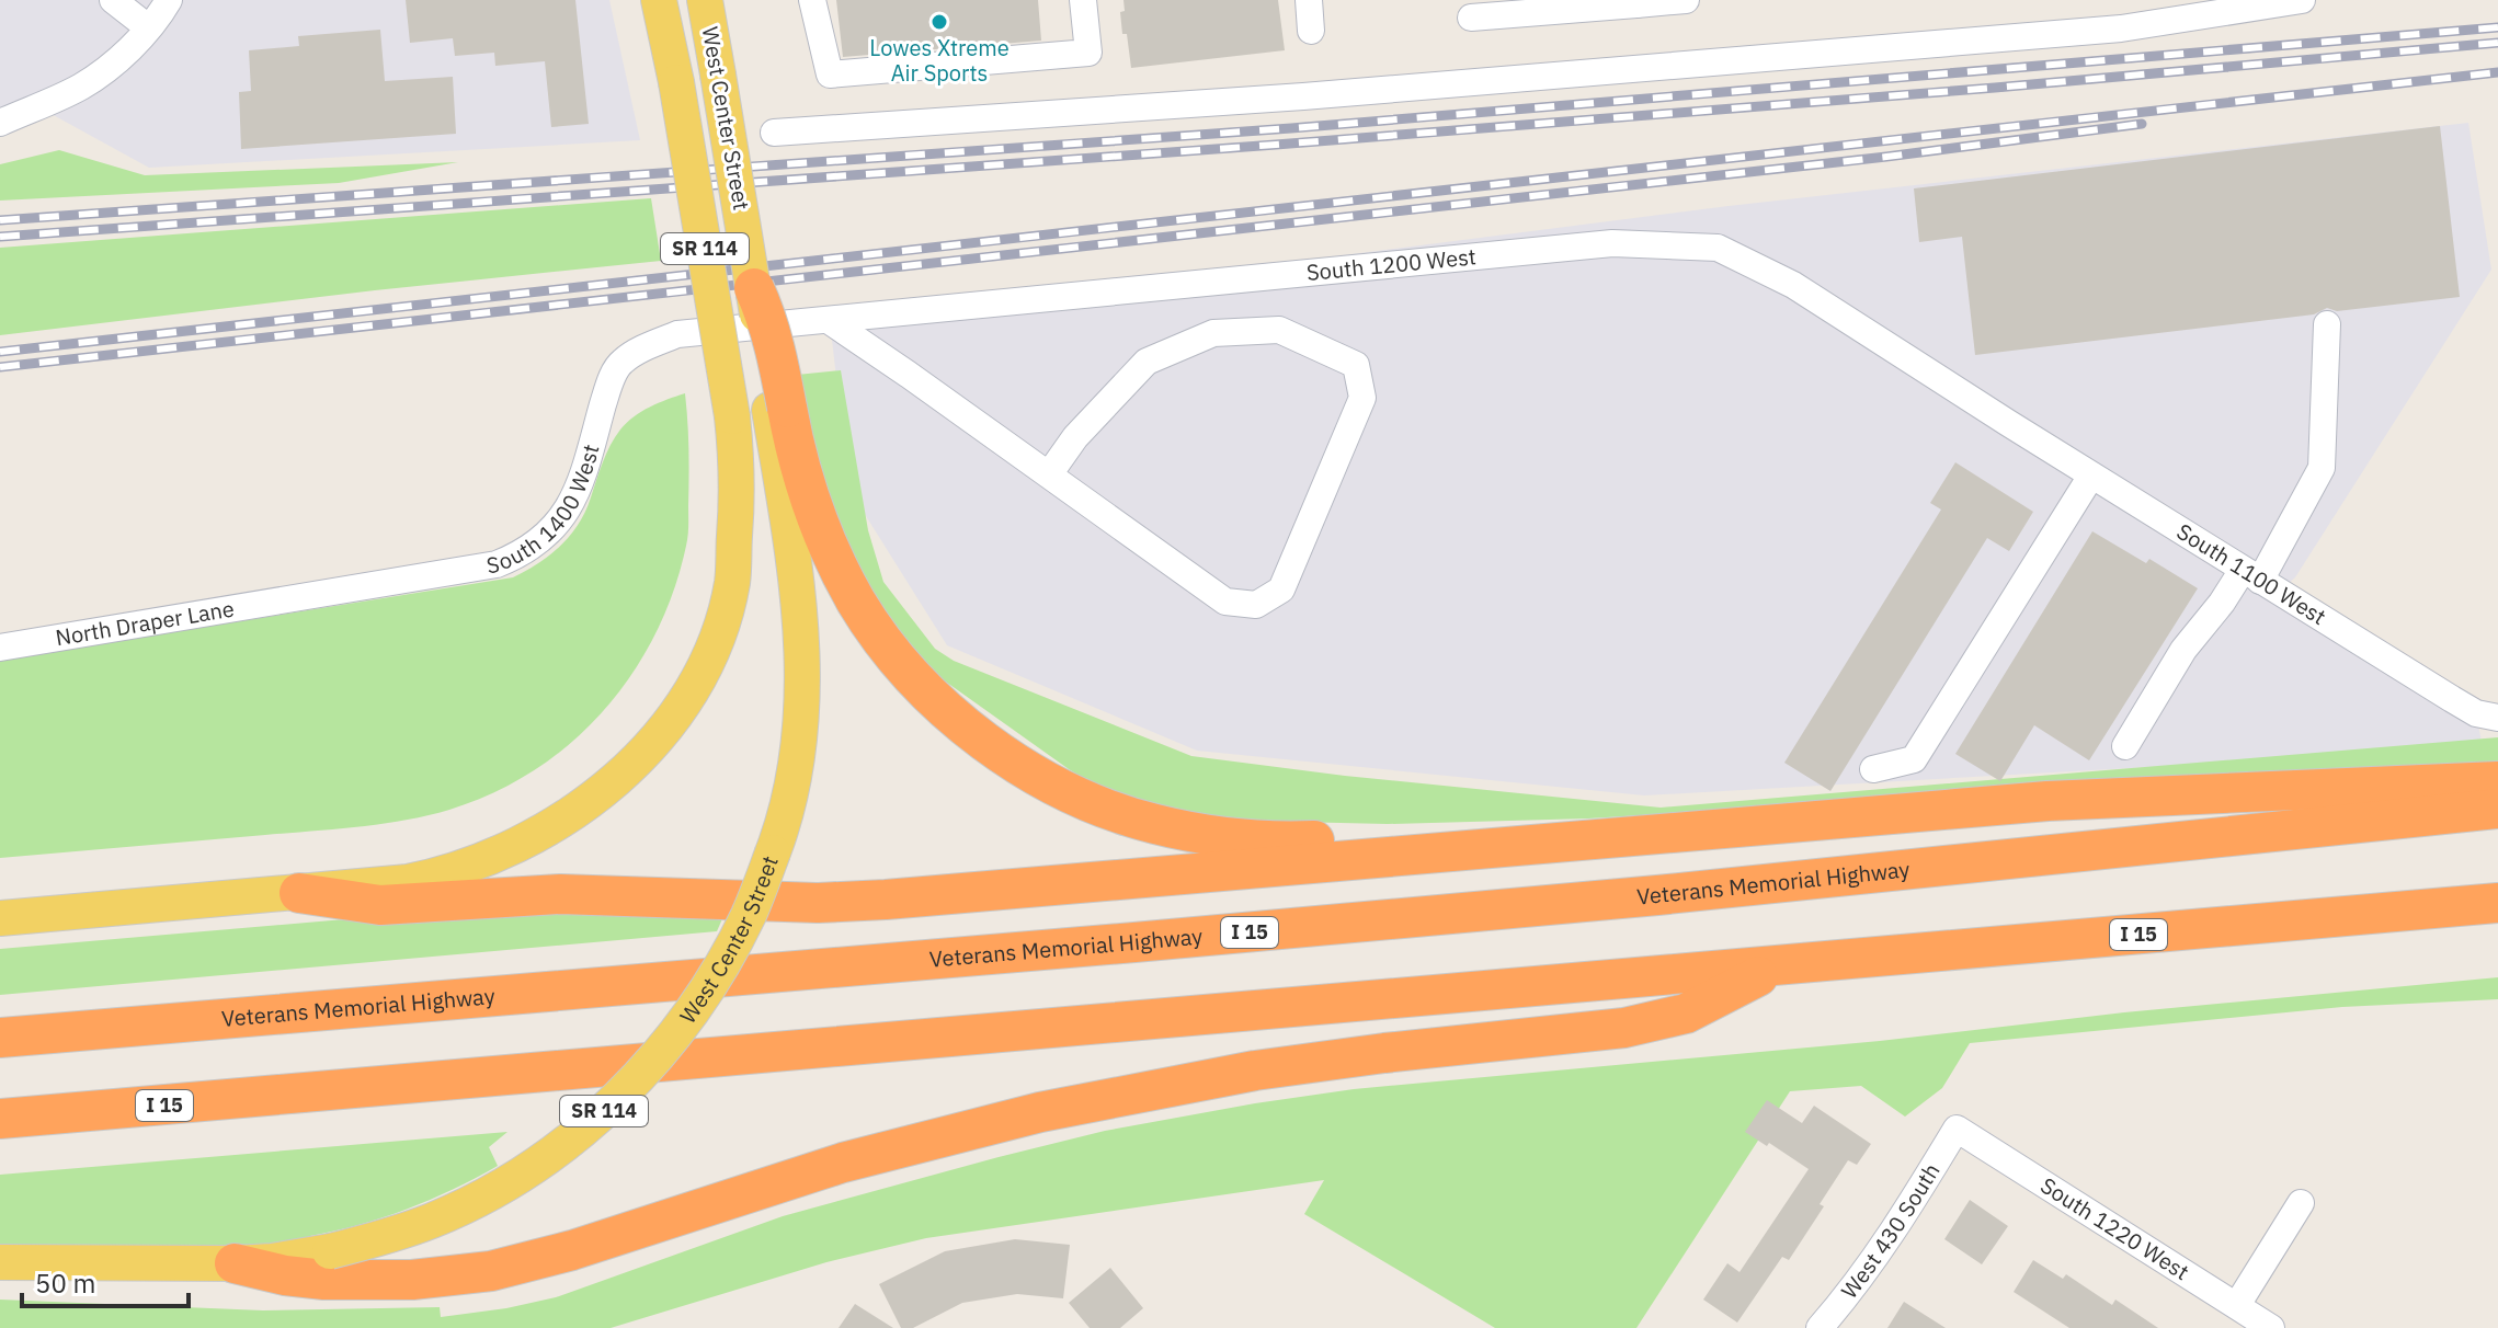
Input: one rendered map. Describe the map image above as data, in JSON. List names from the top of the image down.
{
  "streets": {
    "highway": ["Veterans Memorial Highway", "I 15"],
    "main road": ["West Center Street", "SR 114"],
    "street": [
      "South 1200 West",
      "South 1400 West",
      "South 1100 West",
      "North Draper Lane",
      "South 1220 West",
      "West 430 South"
    ]
  },
  "crossings": [
    ["South 1200 West", "South 1400 West"],
    ["South 1200 West", "South 1100 West"],
    ["South 1400 West", "North Draper Lane"],
    ["South 1220 West", "West 430 South"]
  ],
  "places": ["Lowes Xtreme Air Sports"],
  "scale_bar": "50 m"
}
